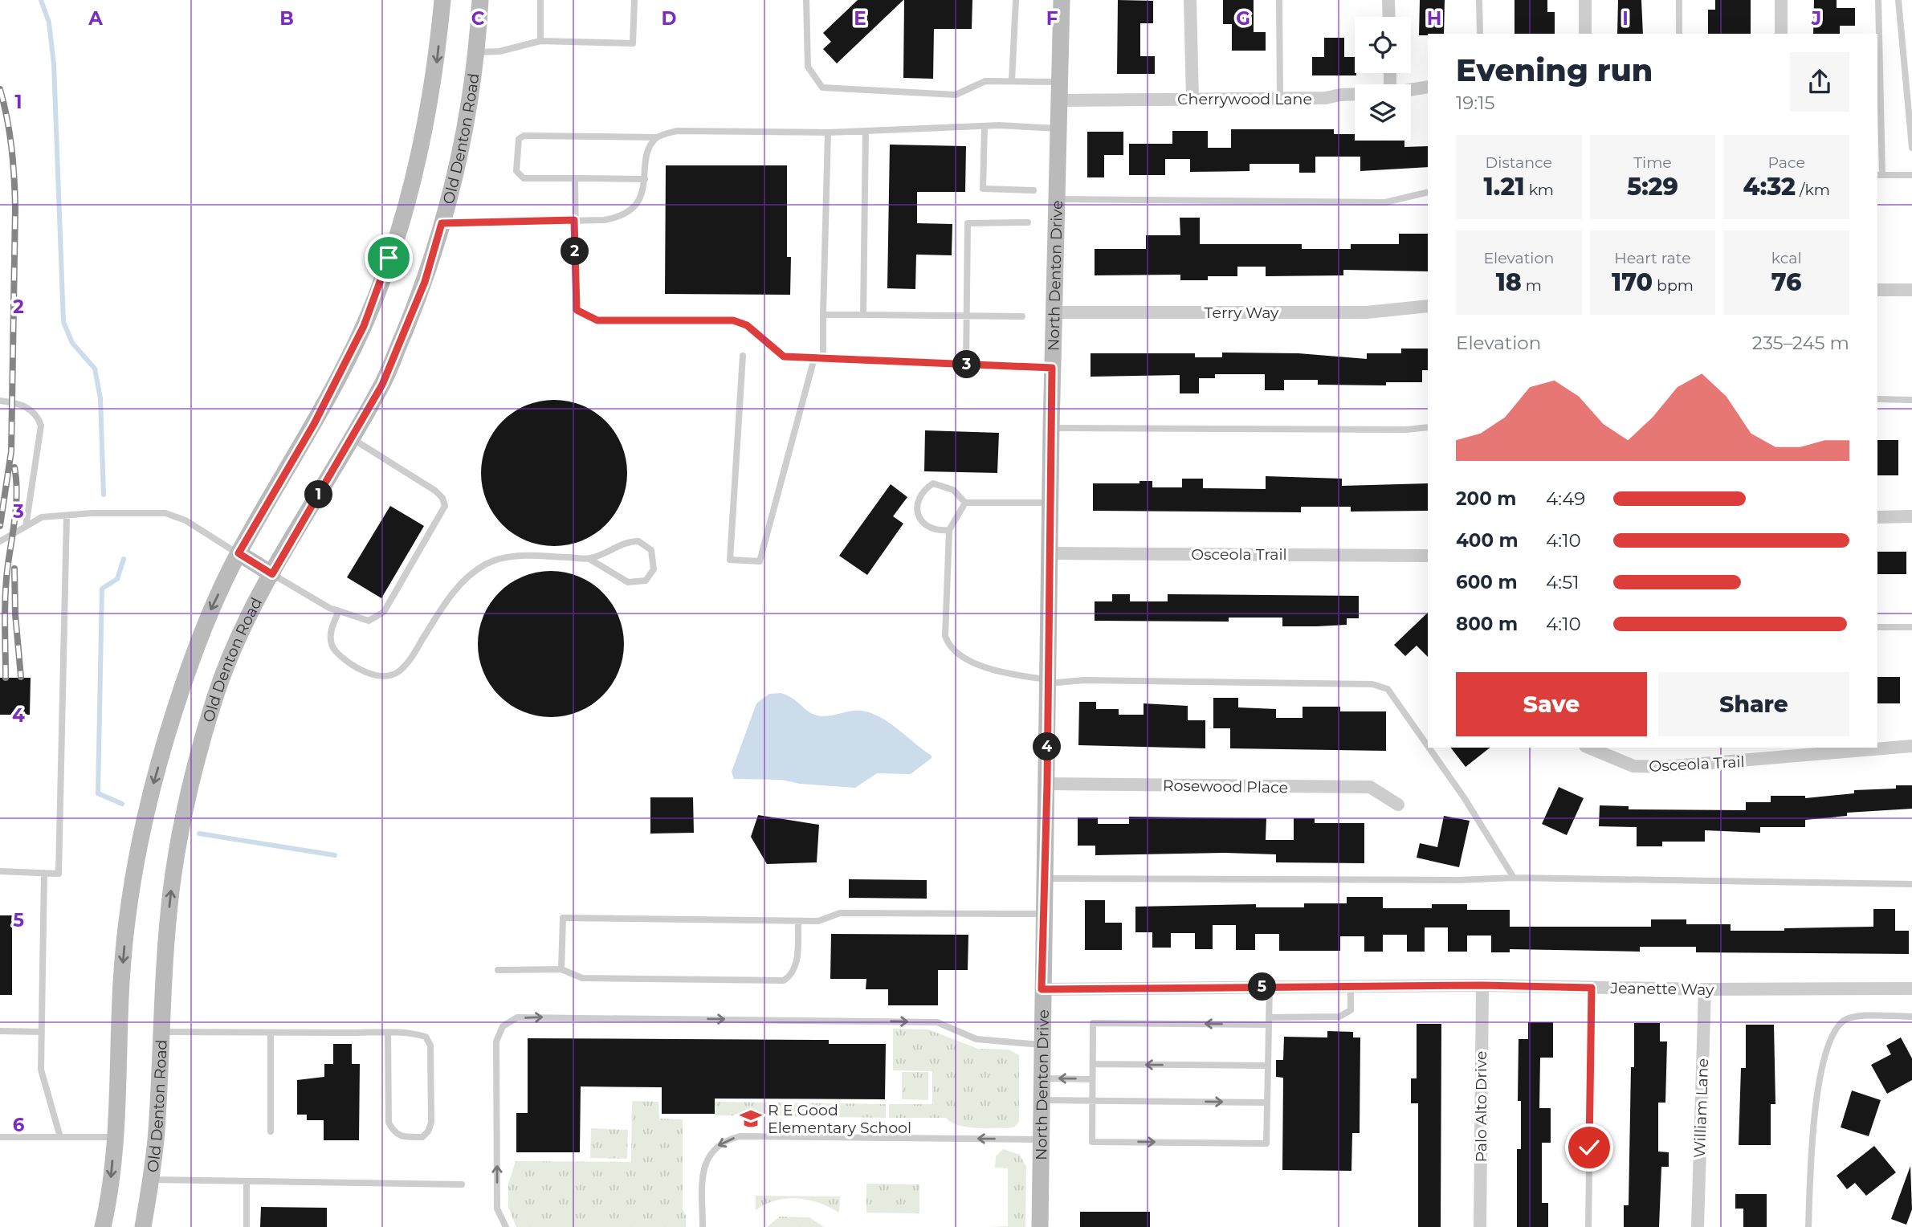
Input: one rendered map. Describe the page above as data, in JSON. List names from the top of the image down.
{
  "streets": {
    "main road": ["Old Denton Road", "North Denton Drive"],
    "street": [
      "Cherrywood Lane",
      "Terry Way",
      "Osceola Trail",
      "Rosewood Place",
      "Jeanette Way",
      "Palo Alto Drive",
      "William Lane"
    ]
  },
  "crossings": [
    ["Cherrywood Lane", "North Denton Drive"],
    ["North Denton Drive", "Terry Way"],
    ["North Denton Drive", "Osceola Trail"],
    ["North Denton Drive", "Rosewood Place"],
    ["North Denton Drive", "Jeanette Way"],
    ["Jeanette Way", "Palo Alto Drive"],
    ["Jeanette Way", "William Lane"]
  ],
  "places": {
    "school or university": ["R E Good Elementary School"]
  },
  "page": {
    "heading": ["Evening run", "19:15"],
    "stats": [
      ["Distance", "1.21 km"],
      ["Time", "5:29"],
      ["Pace", "4:32 /km"],
      ["Elevation", "18 m"],
      ["Heart rate", "170 bpm"],
      ["kcal", "76"]
    ],
    "pins": [
      "2",
      "3",
      "1",
      "4",
      "5"
    ],
    "chart": ["Elevation", "235–245 m"],
    "list": [
      {
        "name": "200 m",
        "note": "4:49"
      },
      {
        "name": "400 m",
        "note": "4:10"
      },
      {
        "name": "600 m",
        "note": "4:51"
      },
      {
        "name": "800 m",
        "note": "4:10"
      }
    ],
    "buttons": ["Save", "Share"]
  },
  "grid": {
    "columns": [
      "A",
      "B",
      "C",
      "D",
      "E",
      "F",
      "G",
      "H",
      "I",
      "J"
    ],
    "rows": [
      "1",
      "2",
      "3",
      "4",
      "5",
      "6"
    ]
  }
}
